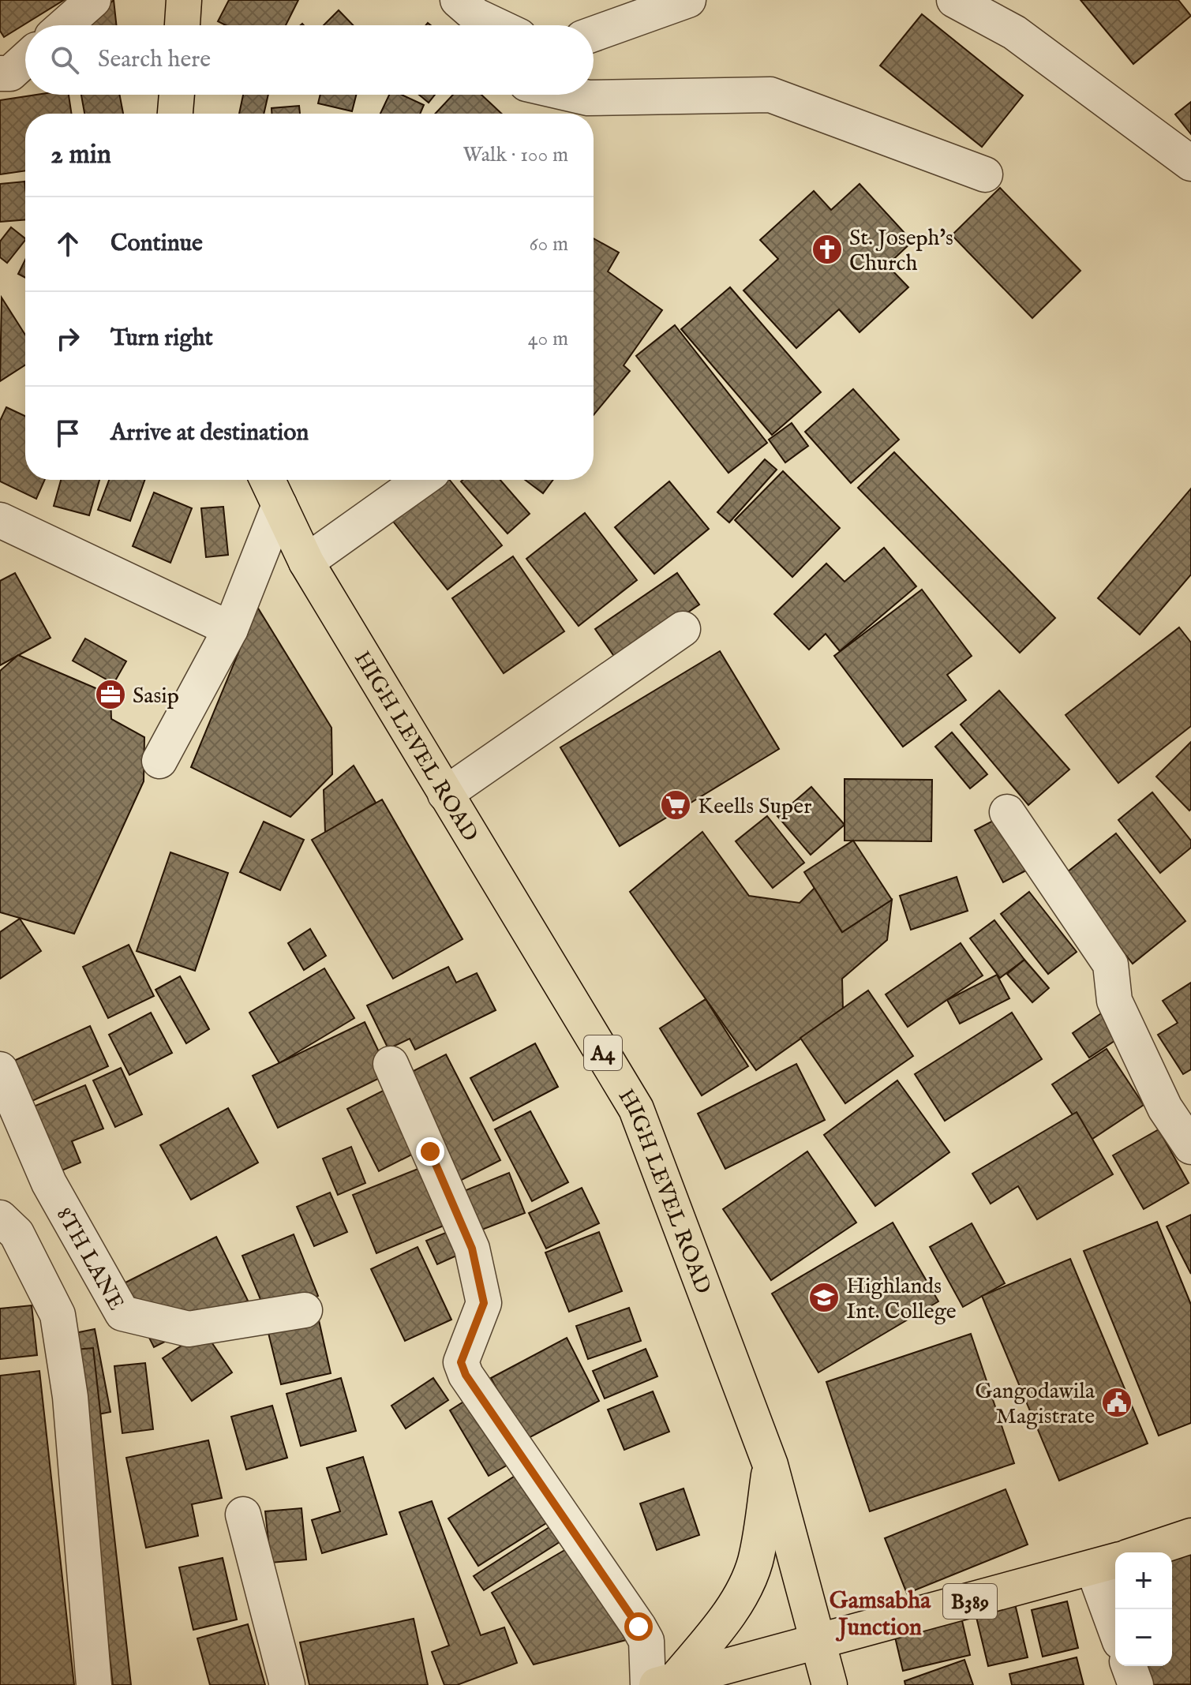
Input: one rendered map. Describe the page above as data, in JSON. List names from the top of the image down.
{
  "streets": {
    "main road": ["HIGH LEVEL ROAD", "A4", "B389"],
    "street": ["8TH LANE"]
  },
  "crossings": [
    ["HIGH LEVEL ROAD", "B389"]
  ],
  "districts": ["Gamsabha Junction"],
  "places": {
    "church": ["St. Joseph's Church"],
    "office": ["Sasip"],
    "supermarket": ["Keells Super"],
    "school or university": ["Highlands Int. College"],
    "public building": ["Gangodawila Magistrate"]
  },
  "page": {
    "search": "Search here",
    "heading": ["2 min", "Walk · 100 m"],
    "list": [
      ["Continue", "60 m"],
      ["Turn right", "40 m"],
      "Arrive at destination"
    ],
    "map_buttons": ["+", "−"]
  }
}
